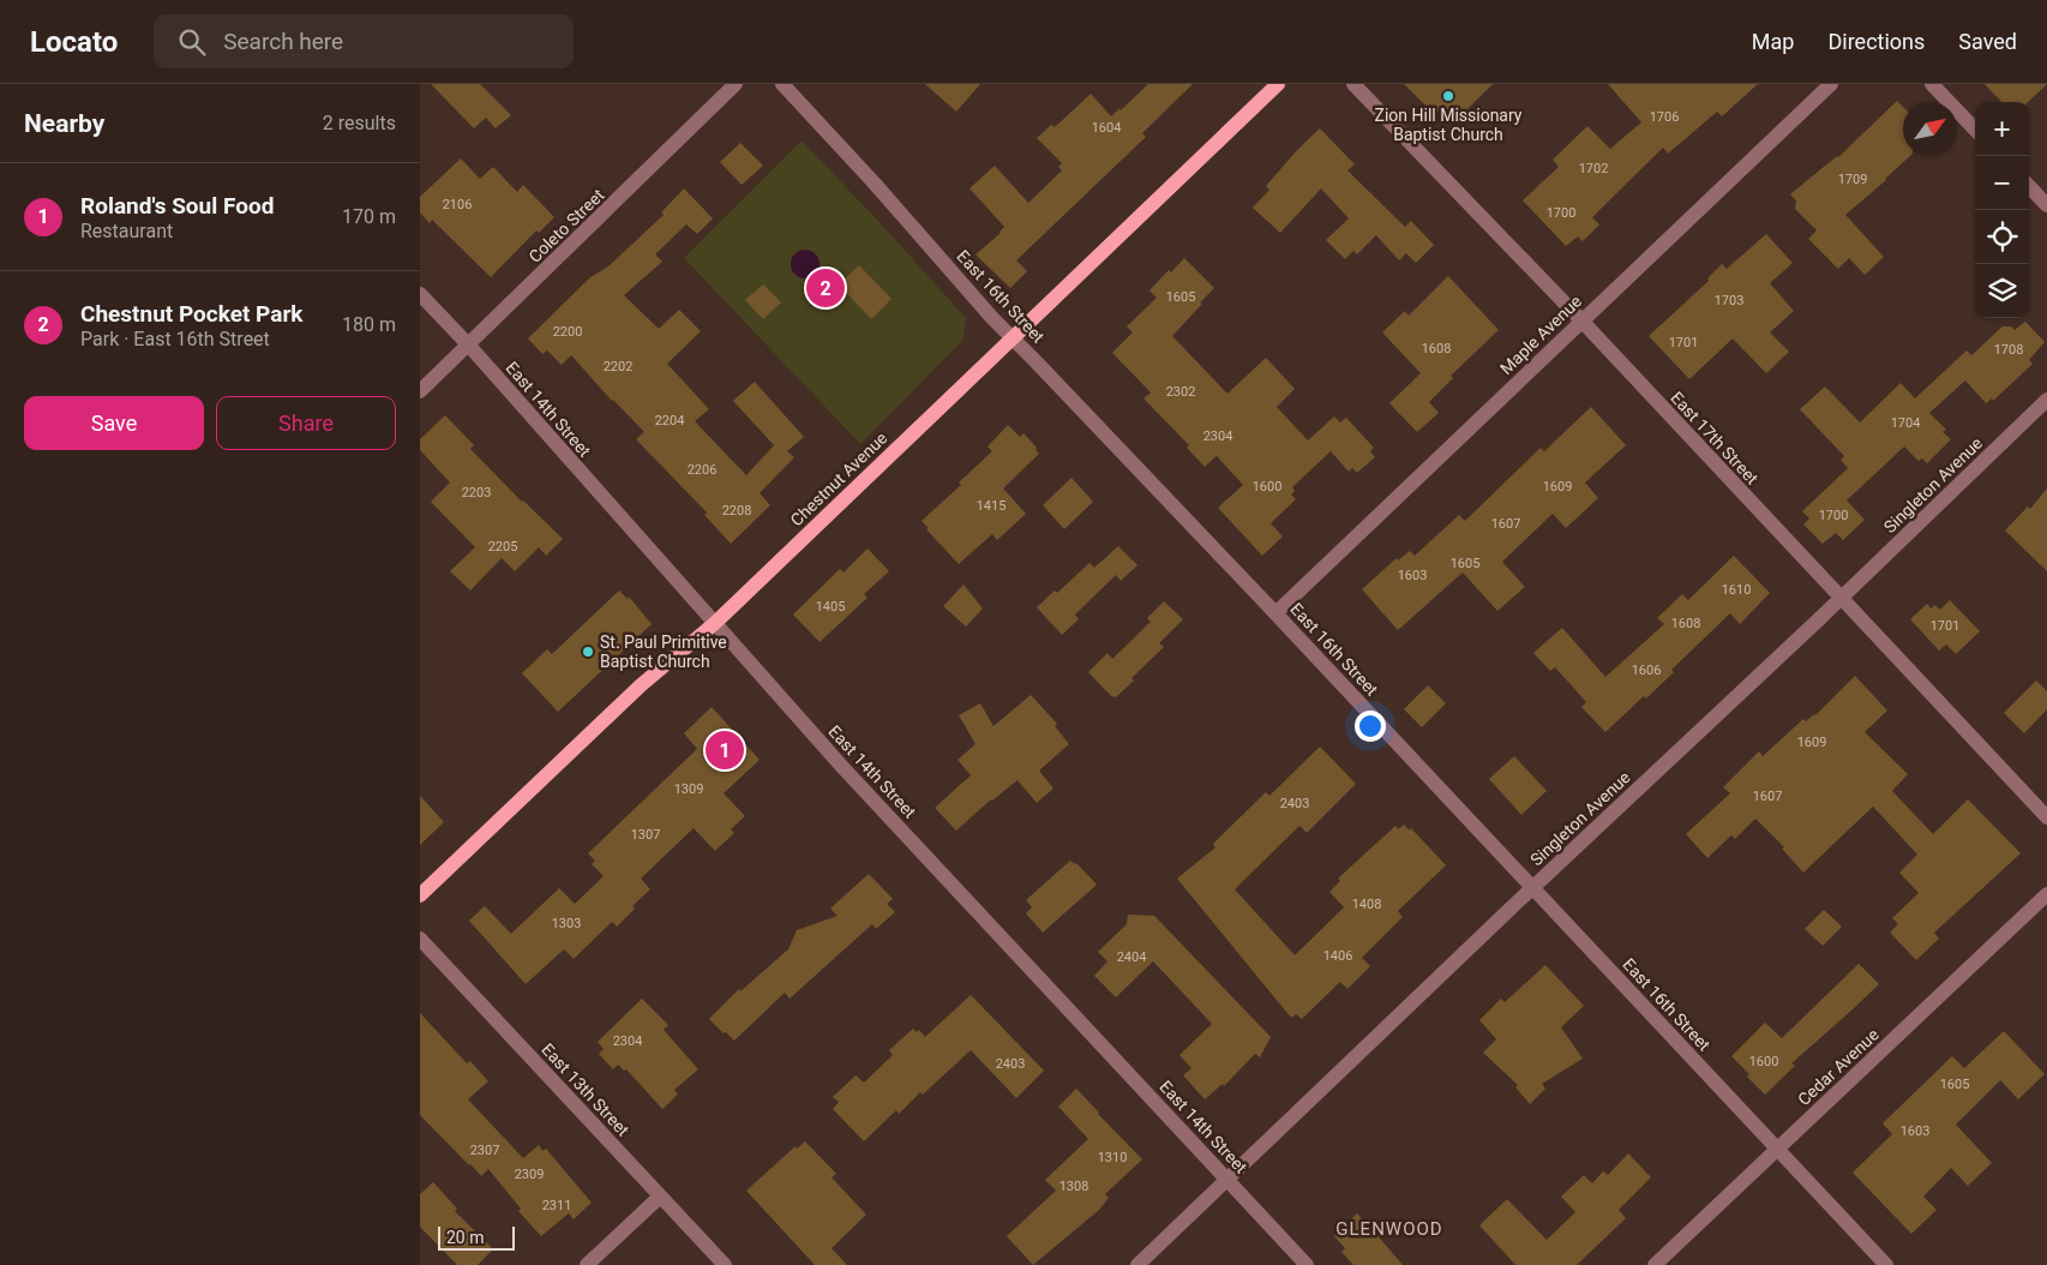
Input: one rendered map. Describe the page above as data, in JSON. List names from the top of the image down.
{
  "streets": {
    "main road": ["Chestnut Avenue"],
    "street": [
      "Coleto Street",
      "East 16th Street",
      "Maple Avenue",
      "East 14th Street",
      "East 17th Street",
      "Singleton Avenue",
      "Cedar Avenue",
      "East 13th Street"
    ]
  },
  "crossings": [
    ["Coleto Street", "East 14th Street"],
    ["East 16th Street", "Maple Avenue"],
    ["East 16th Street", "Chestnut Avenue"],
    ["East 16th Street", "Singleton Avenue"],
    ["East 16th Street", "Cedar Avenue"],
    ["Maple Avenue", "East 17th Street"],
    ["East 14th Street", "Chestnut Avenue"],
    ["East 14th Street", "Singleton Avenue"],
    ["East 17th Street", "Singleton Avenue"]
  ],
  "districts": ["GLENWOOD"],
  "places": ["Zion Hill Missionary Baptist Church", "St. Paul Primitive Baptist Church"],
  "house_numbers": [
    "1706",
    "1604",
    "1702",
    "1709",
    "2106",
    "1700",
    "1605",
    "1703",
    "2200",
    "1701",
    "1608",
    "1708",
    "2202",
    "2302",
    "2204",
    "1704",
    "2304",
    "2206",
    "1600",
    "1609",
    "2203",
    "1415",
    "2208",
    "1700",
    "1607",
    "2205",
    "1605",
    "1603",
    "1610",
    "1405",
    "1608",
    "1701",
    "1606",
    "1609",
    "1309",
    "1607",
    "2403",
    "1307",
    "1408",
    "1303",
    "1406",
    "2404",
    "2304",
    "1600",
    "2403",
    "1605",
    "1603",
    "2307",
    "1310",
    "2309",
    "1308",
    "2311"
  ],
  "scale_bar": "20 m",
  "north": "top right",
  "page": {
    "header": "Locato",
    "search": "Search here",
    "nav": ["Map", "Directions", "Saved"],
    "heading": ["Nearby", "2 results"],
    "map_buttons": ["+", "−"],
    "list": [
      {
        "mark": "1",
        "name": "Roland's Soul Food",
        "note": "Restaurant",
        "value": "170 m"
      },
      {
        "mark": "2",
        "name": "Chestnut Pocket Park",
        "note": "Park · East 16th Street",
        "value": "180 m"
      }
    ],
    "pins": ["2", "1"],
    "buttons": ["Save", "Share"],
    "scale": "20 m"
  }
}
